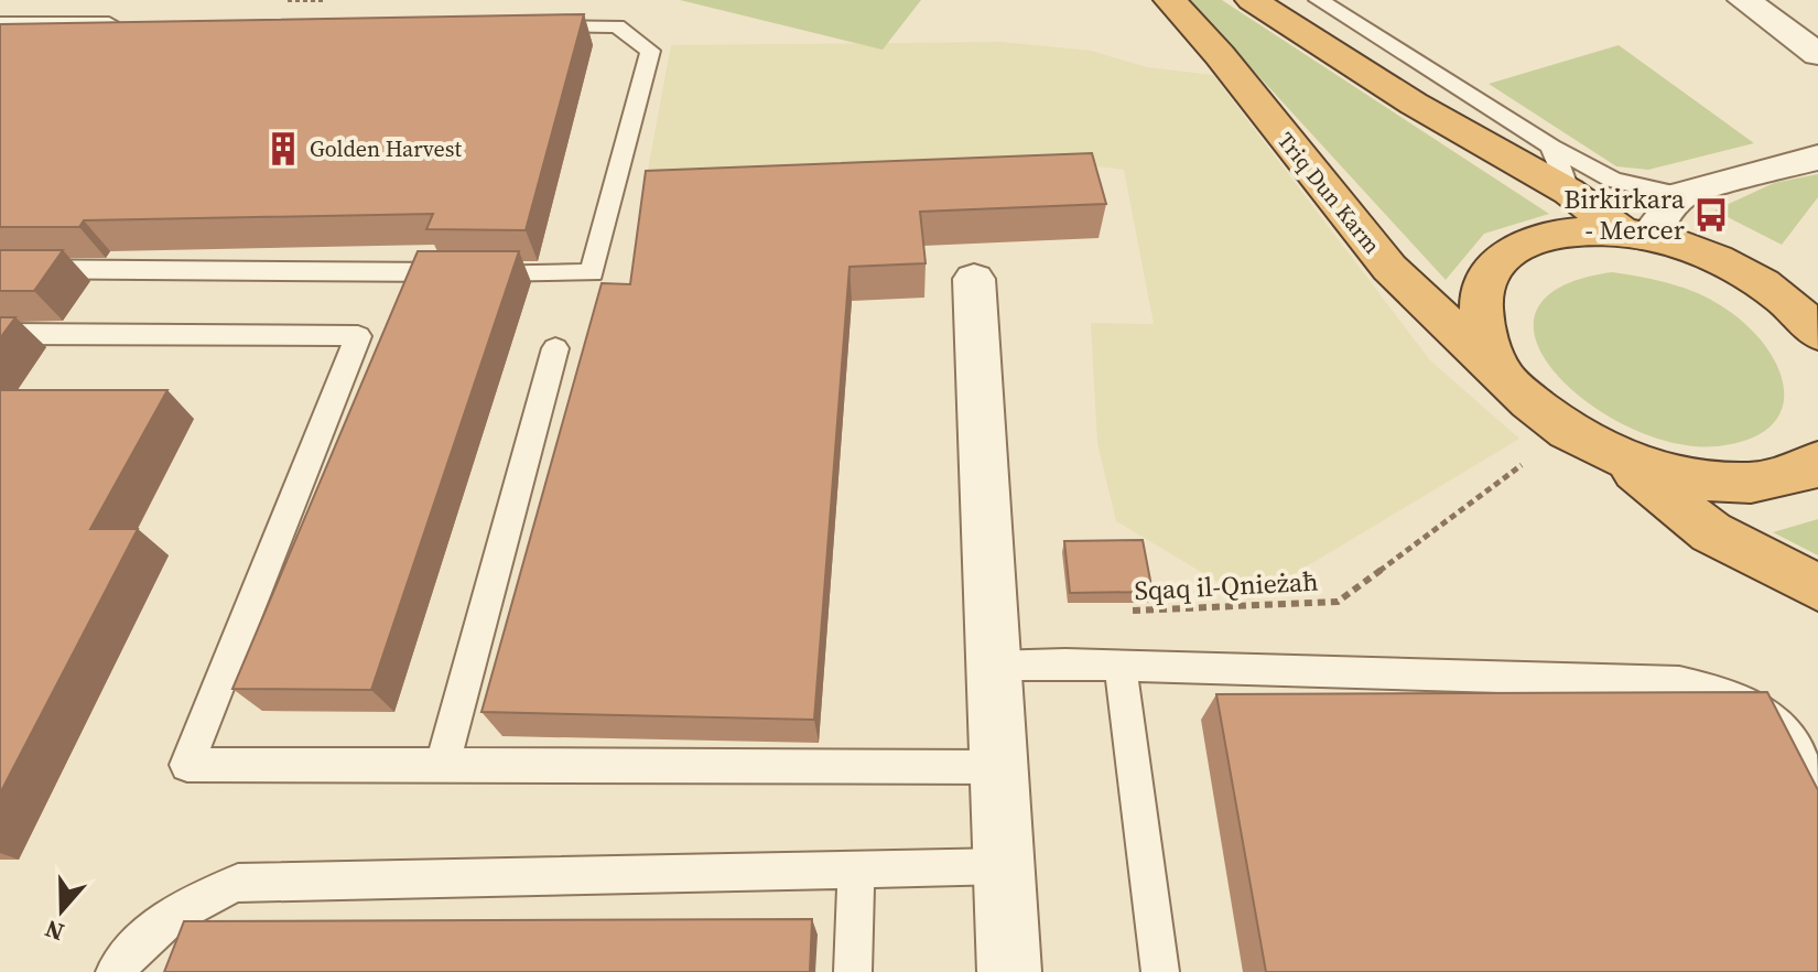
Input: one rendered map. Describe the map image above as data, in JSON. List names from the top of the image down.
{
  "streets": {
    "highway": ["Triq Dun Karm"],
    "path": ["Sqaq il-Qnieżaħ"]
  },
  "crossings": [
    ["Triq Dun Karm", "Sqaq il-Qnieżaħ"]
  ],
  "places": {
    "building": ["Golden Harvest"],
    "bus stop": ["Birkirkara - Mercer"]
  },
  "north": "bottom"
}
